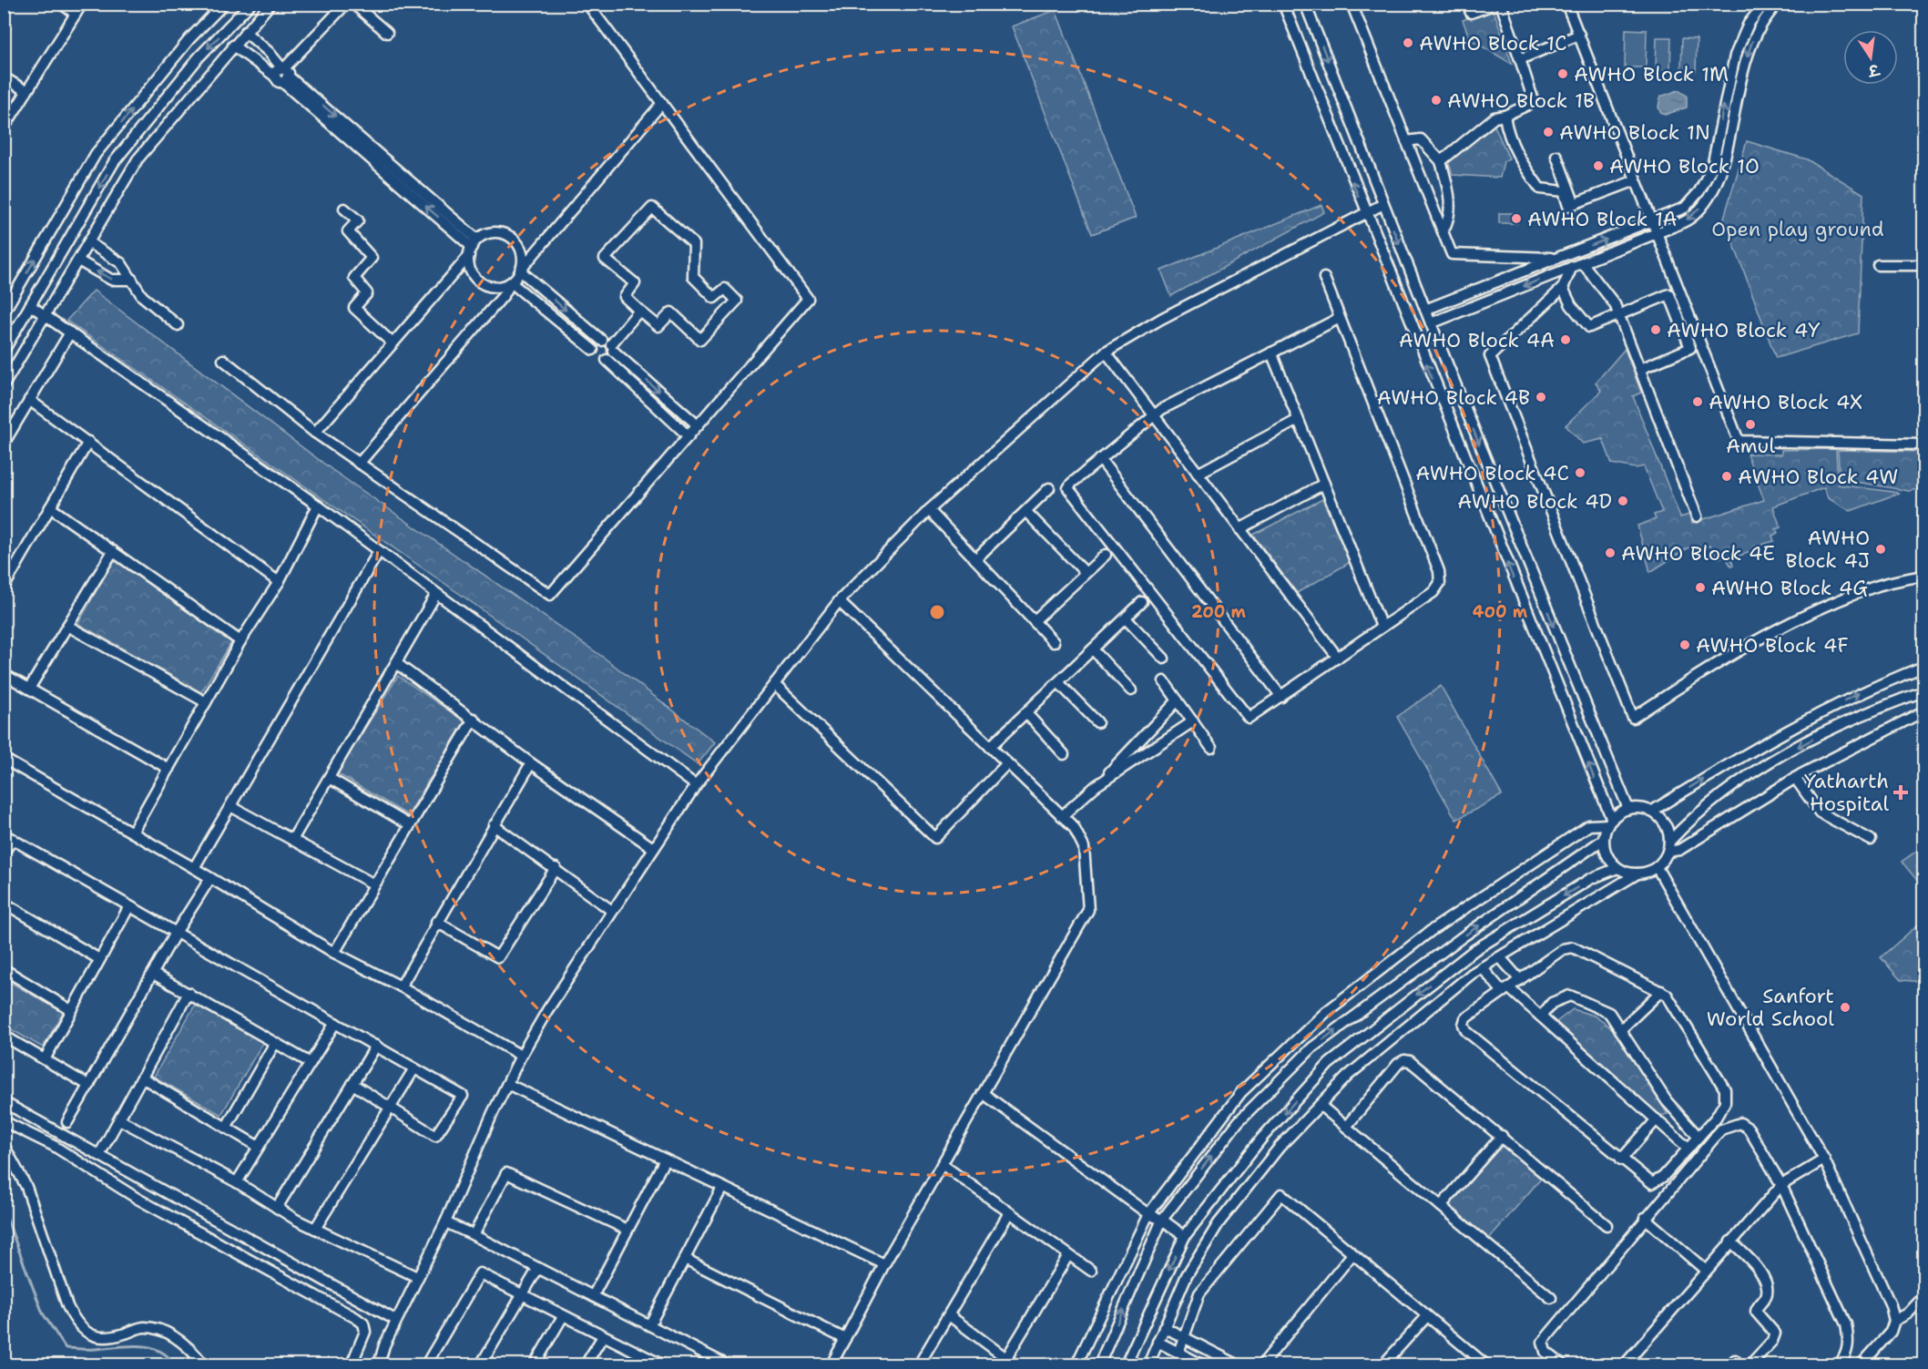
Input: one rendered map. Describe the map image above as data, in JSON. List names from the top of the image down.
{
  "parks": ["Open play ground"],
  "places": {
    "other": [
      "AWHO Block 1C",
      "AWHO Block 1M",
      "AWHO Block 1B",
      "AWHO Block 1N",
      "AWHO Block 1O",
      "AWHO Block 1A",
      "AWHO Block 4Y",
      "AWHO Block 4A",
      "AWHO Block 4B",
      "AWHO Block 4X",
      "Amul",
      "AWHO Block 4C",
      "AWHO Block 4W",
      "AWHO Block 4D",
      "AWHO Block 4J",
      "AWHO Block 4E",
      "AWHO Block 4G",
      "AWHO Block 4F",
      "Sanfort World School"
    ],
    "health": ["Yatharth Hospital"]
  },
  "north": "bottom",
  "rings": ["200 m", "400 m"]
}
